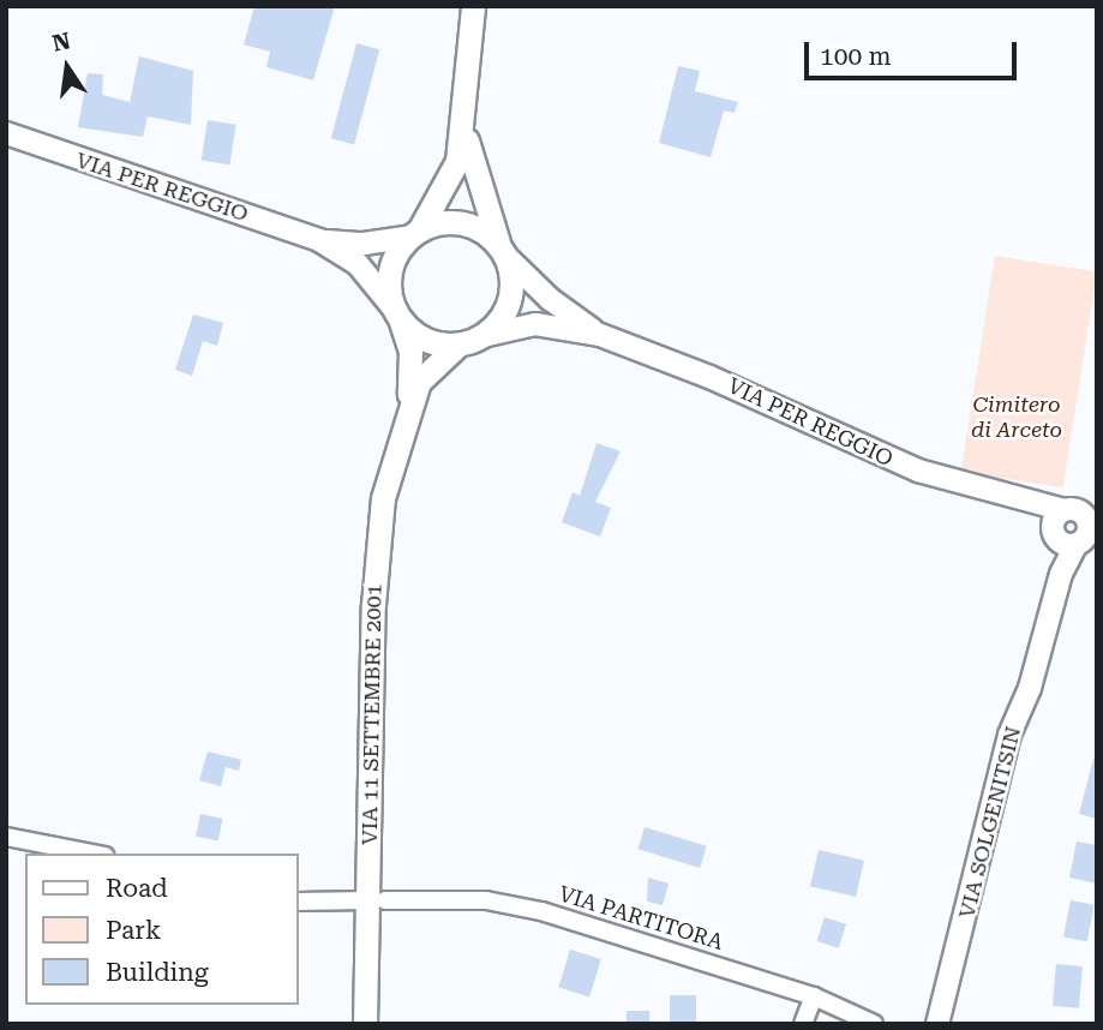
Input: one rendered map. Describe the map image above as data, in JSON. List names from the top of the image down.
{
  "streets": {
    "main road": ["VIA 11 SETTEMBRE 2001"],
    "street": ["VIA PER REGGIO", "VIA SOLGENITSIN", "VIA PARTITORA"]
  },
  "crossings": [
    ["VIA PER REGGIO", "VIA 11 SETTEMBRE 2001"],
    ["VIA PER REGGIO", "VIA SOLGENITSIN"],
    ["VIA 11 SETTEMBRE 2001", "VIA PARTITORA"]
  ],
  "parks": ["Cimitero di Arceto"],
  "legend": ["Road", "Park", "Building"],
  "scale_bar": "100 m",
  "north": "top"
}
